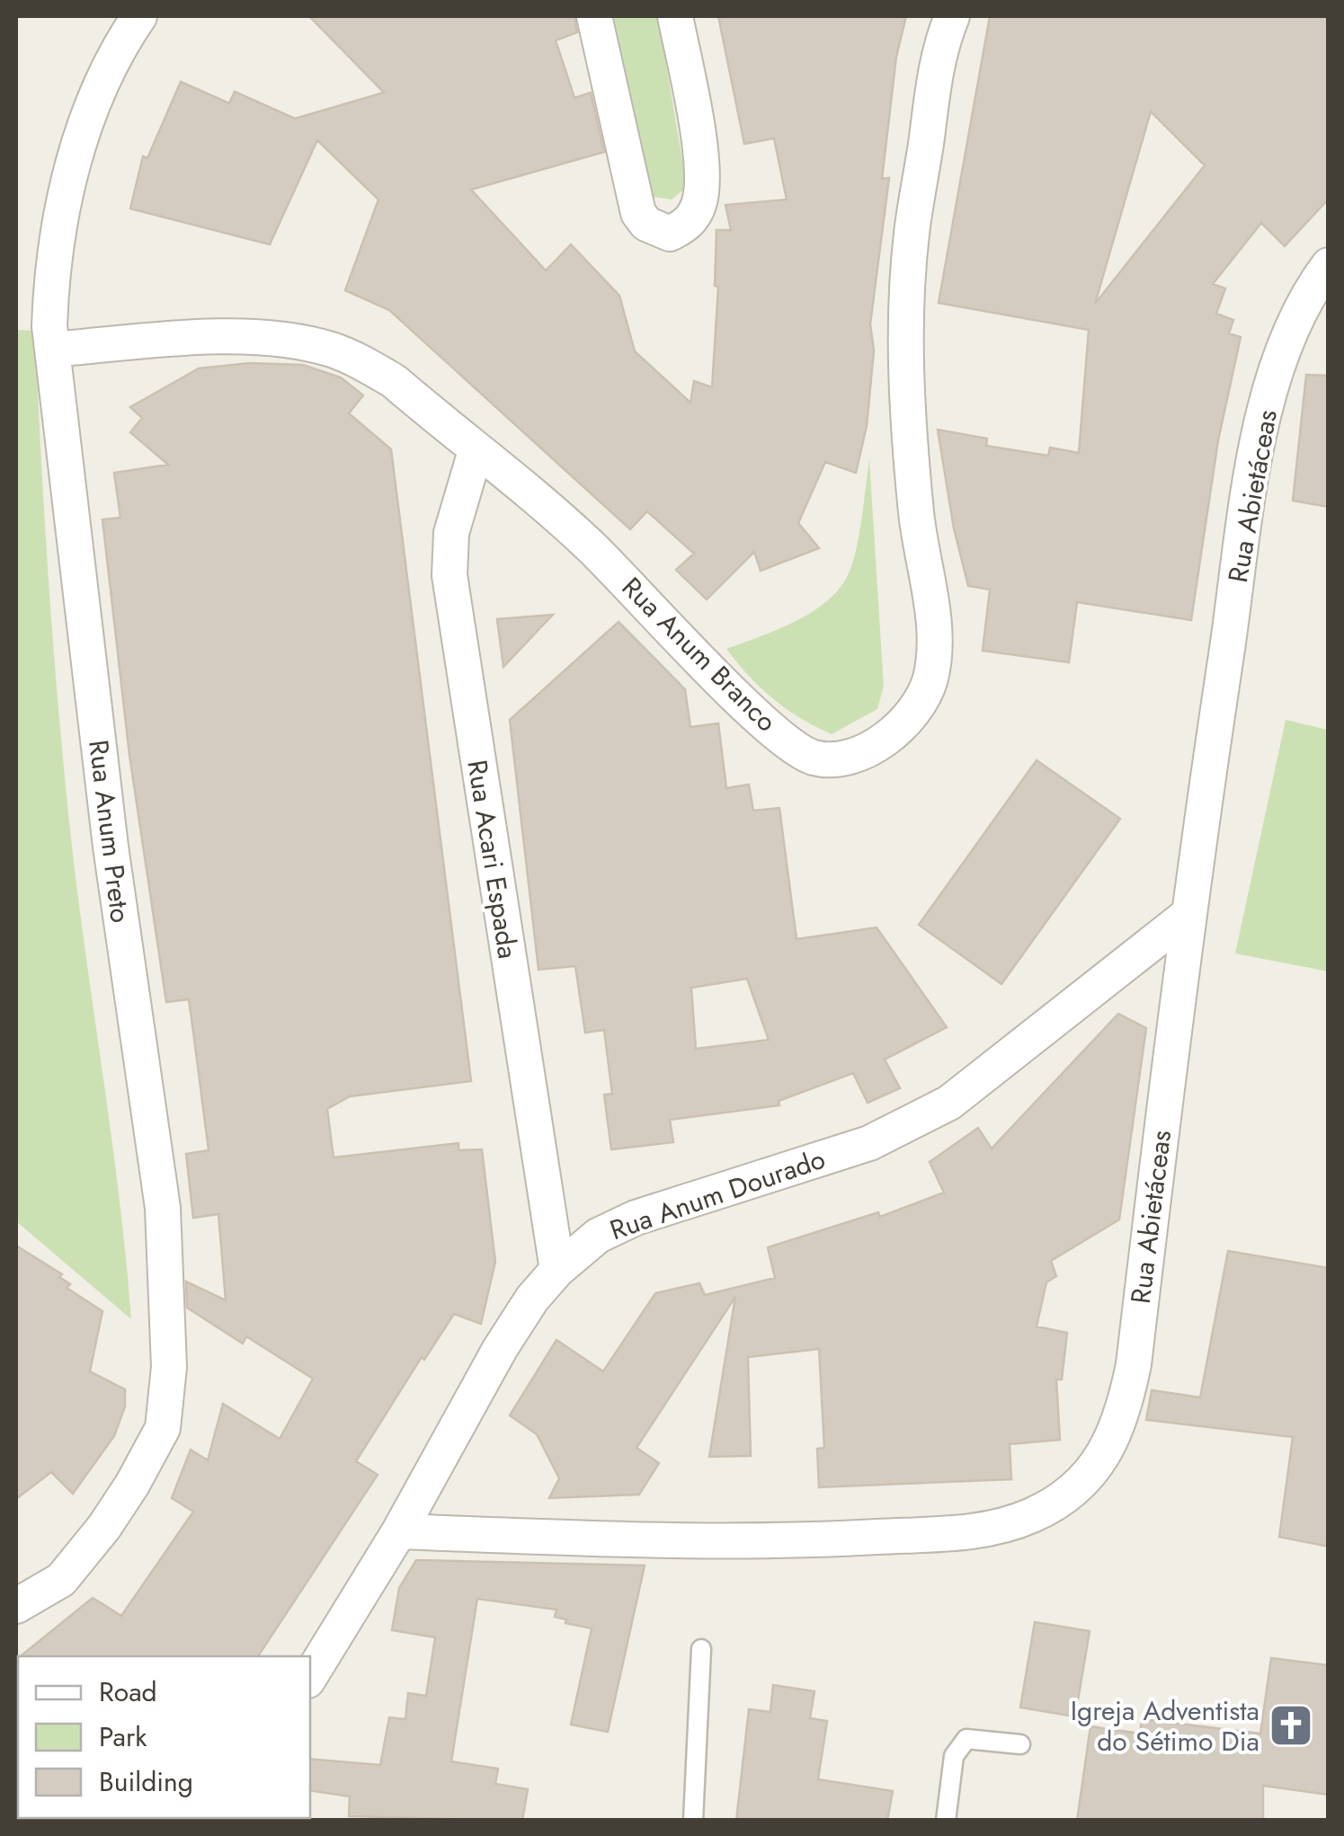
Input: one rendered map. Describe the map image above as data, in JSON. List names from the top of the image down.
{
  "streets": {
    "street": [
      "Rua Abietáceas",
      "Rua Anum Branco",
      "Rua Anum Preto",
      "Rua Acari Espada",
      "Rua Anum Dourado"
    ]
  },
  "crossings": [
    ["Rua Abietáceas", "Rua Anum Dourado"],
    ["Rua Anum Branco", "Rua Anum Preto"],
    ["Rua Anum Branco", "Rua Acari Espada"],
    ["Rua Acari Espada", "Rua Anum Dourado"]
  ],
  "places": {
    "church": ["Igreja Adventista do Sétimo Dia"]
  },
  "legend": ["Road", "Park", "Building"]
}
